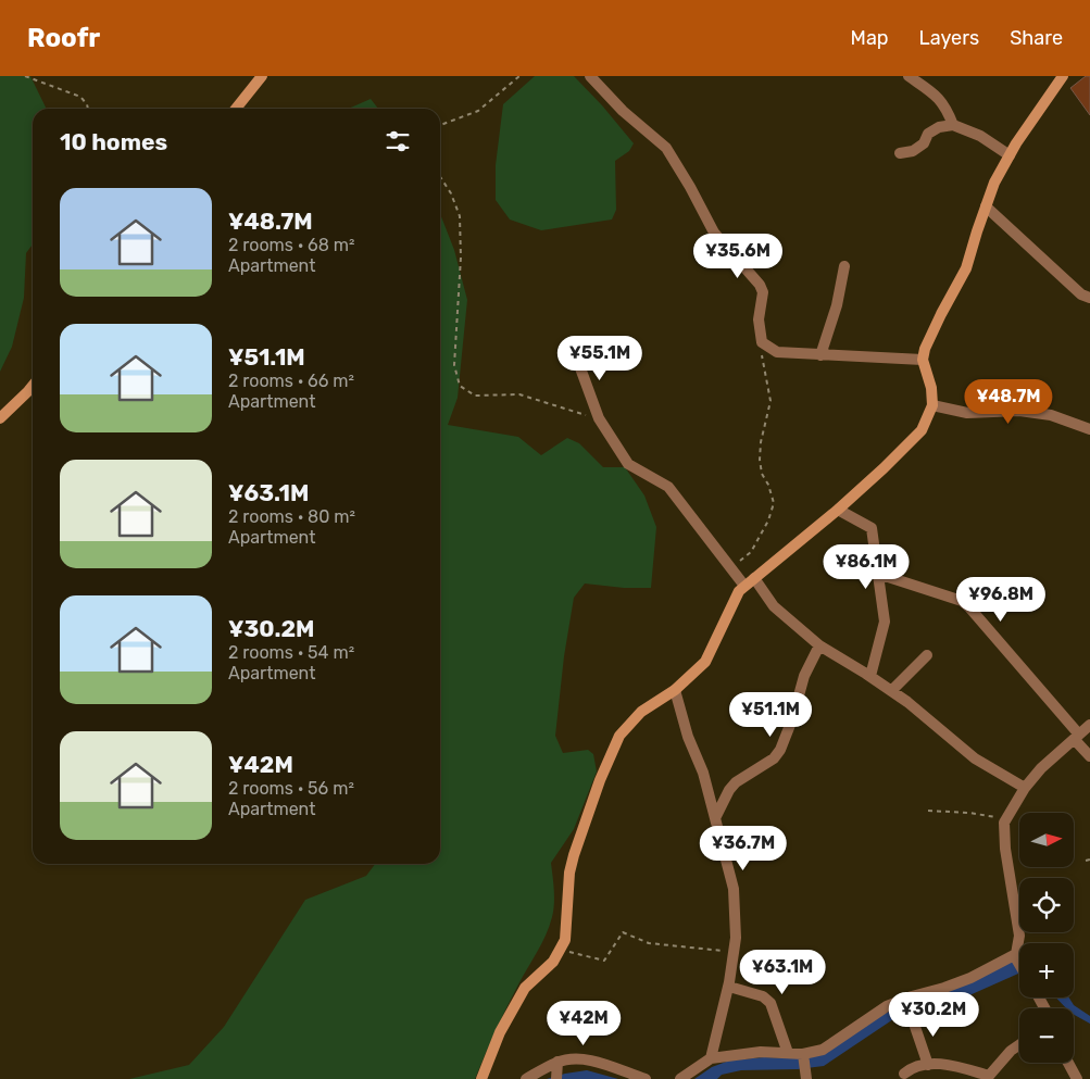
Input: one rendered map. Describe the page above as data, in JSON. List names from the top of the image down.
{
  "north": "right",
  "page": {
    "header": "Roofr",
    "nav": ["Map", "Layers", "Share"],
    "heading": "10 homes",
    "list": [
      {
        "name": "¥48.7M",
        "note": "2 rooms · 68 m² · Apartment"
      },
      {
        "name": "¥51.1M",
        "note": "2 rooms · 66 m² · Apartment"
      },
      {
        "name": "¥63.1M",
        "note": "2 rooms · 80 m² · Apartment"
      },
      {
        "name": "¥30.2M",
        "note": "2 rooms · 54 m² · Apartment"
      },
      {
        "name": "¥42M",
        "note": "2 rooms · 56 m² · Apartment"
      }
    ],
    "price": [
      "¥35.6M",
      "¥55.1M",
      "¥48.7M",
      "¥86.1M",
      "¥96.8M",
      "¥51.1M",
      "¥36.7M",
      "¥63.1M",
      "¥30.2M",
      "¥42M"
    ],
    "map_buttons": ["+", "−"]
  }
}
